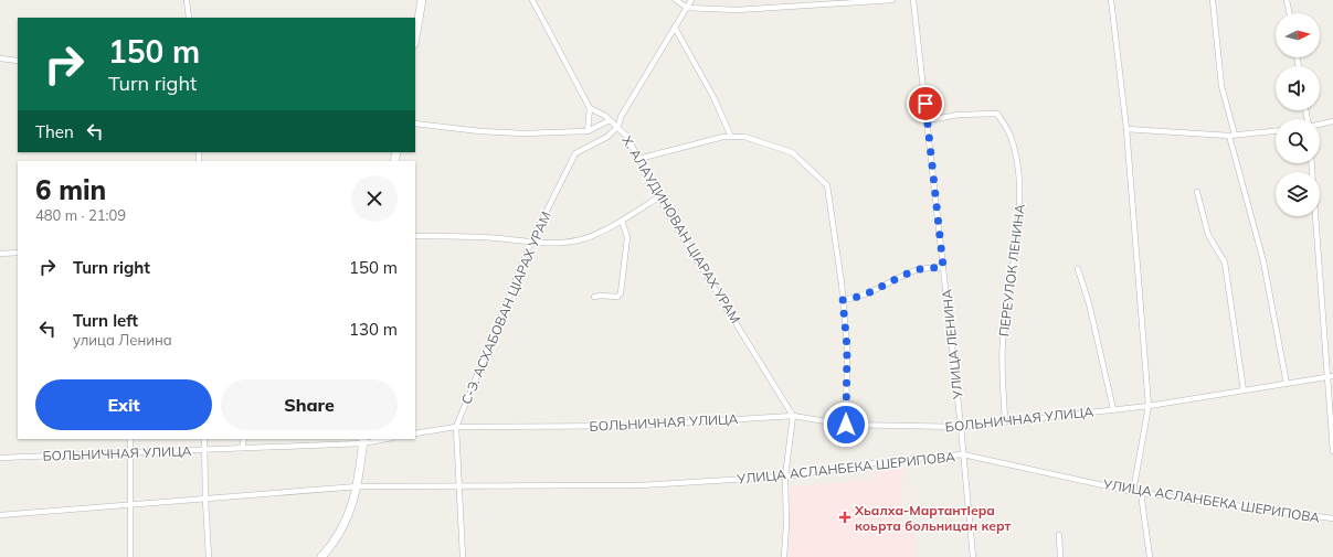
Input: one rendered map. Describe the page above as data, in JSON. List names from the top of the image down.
{
  "streets": {
    "street": [
      "Х. АЛАУДИНОВАН ЦIАРАХ УРАМ",
      "ПЕРЕУЛОК ЛЕНИНА",
      "С-Э. АСХАБОВАН ЦIАРАХ УРАМ",
      "УЛИЦА ЛЕНИНА",
      "БОЛЬНИЧНАЯ УЛИЦА",
      "УЛИЦА АСЛАНБЕКА ШЕРИПОВА"
    ]
  },
  "crossings": [
    ["Х. АЛАУДИНОВАН ЦIАРАХ УРАМ", "С-Э. АСХАБОВАН ЦIАРАХ УРАМ"],
    ["Х. АЛАУДИНОВАН ЦIАРАХ УРАМ", "БОЛЬНИЧНАЯ УЛИЦА"],
    ["ПЕРЕУЛОК ЛЕНИНА", "УЛИЦА ЛЕНИНА"],
    ["ПЕРЕУЛОК ЛЕНИНА", "БОЛЬНИЧНАЯ УЛИЦА"],
    ["С-Э. АСХАБОВАН ЦIАРАХ УРАМ", "БОЛЬНИЧНАЯ УЛИЦА"],
    ["С-Э. АСХАБОВАН ЦIАРАХ УРАМ", "УЛИЦА АСЛАНБЕКА ШЕРИПОВА"],
    ["УЛИЦА ЛЕНИНА", "БОЛЬНИЧНАЯ УЛИЦА"],
    ["УЛИЦА ЛЕНИНА", "УЛИЦА АСЛАНБЕКА ШЕРИПОВА"]
  ],
  "places": {
    "health": ["Хьалха-МартантIера коьрта больницан керт"]
  },
  "north": "right",
  "page": {
    "turn": ["150 m", "Turn right"],
    "then": "Then",
    "heading": ["6 min", "480 m · 21:09"],
    "list": [
      {
        "name": "Turn right",
        "value": "150 m"
      },
      {
        "name": "Turn left",
        "note": "улица Ленина",
        "value": "130 m"
      }
    ],
    "buttons": ["Exit", "Share"]
  }
}
